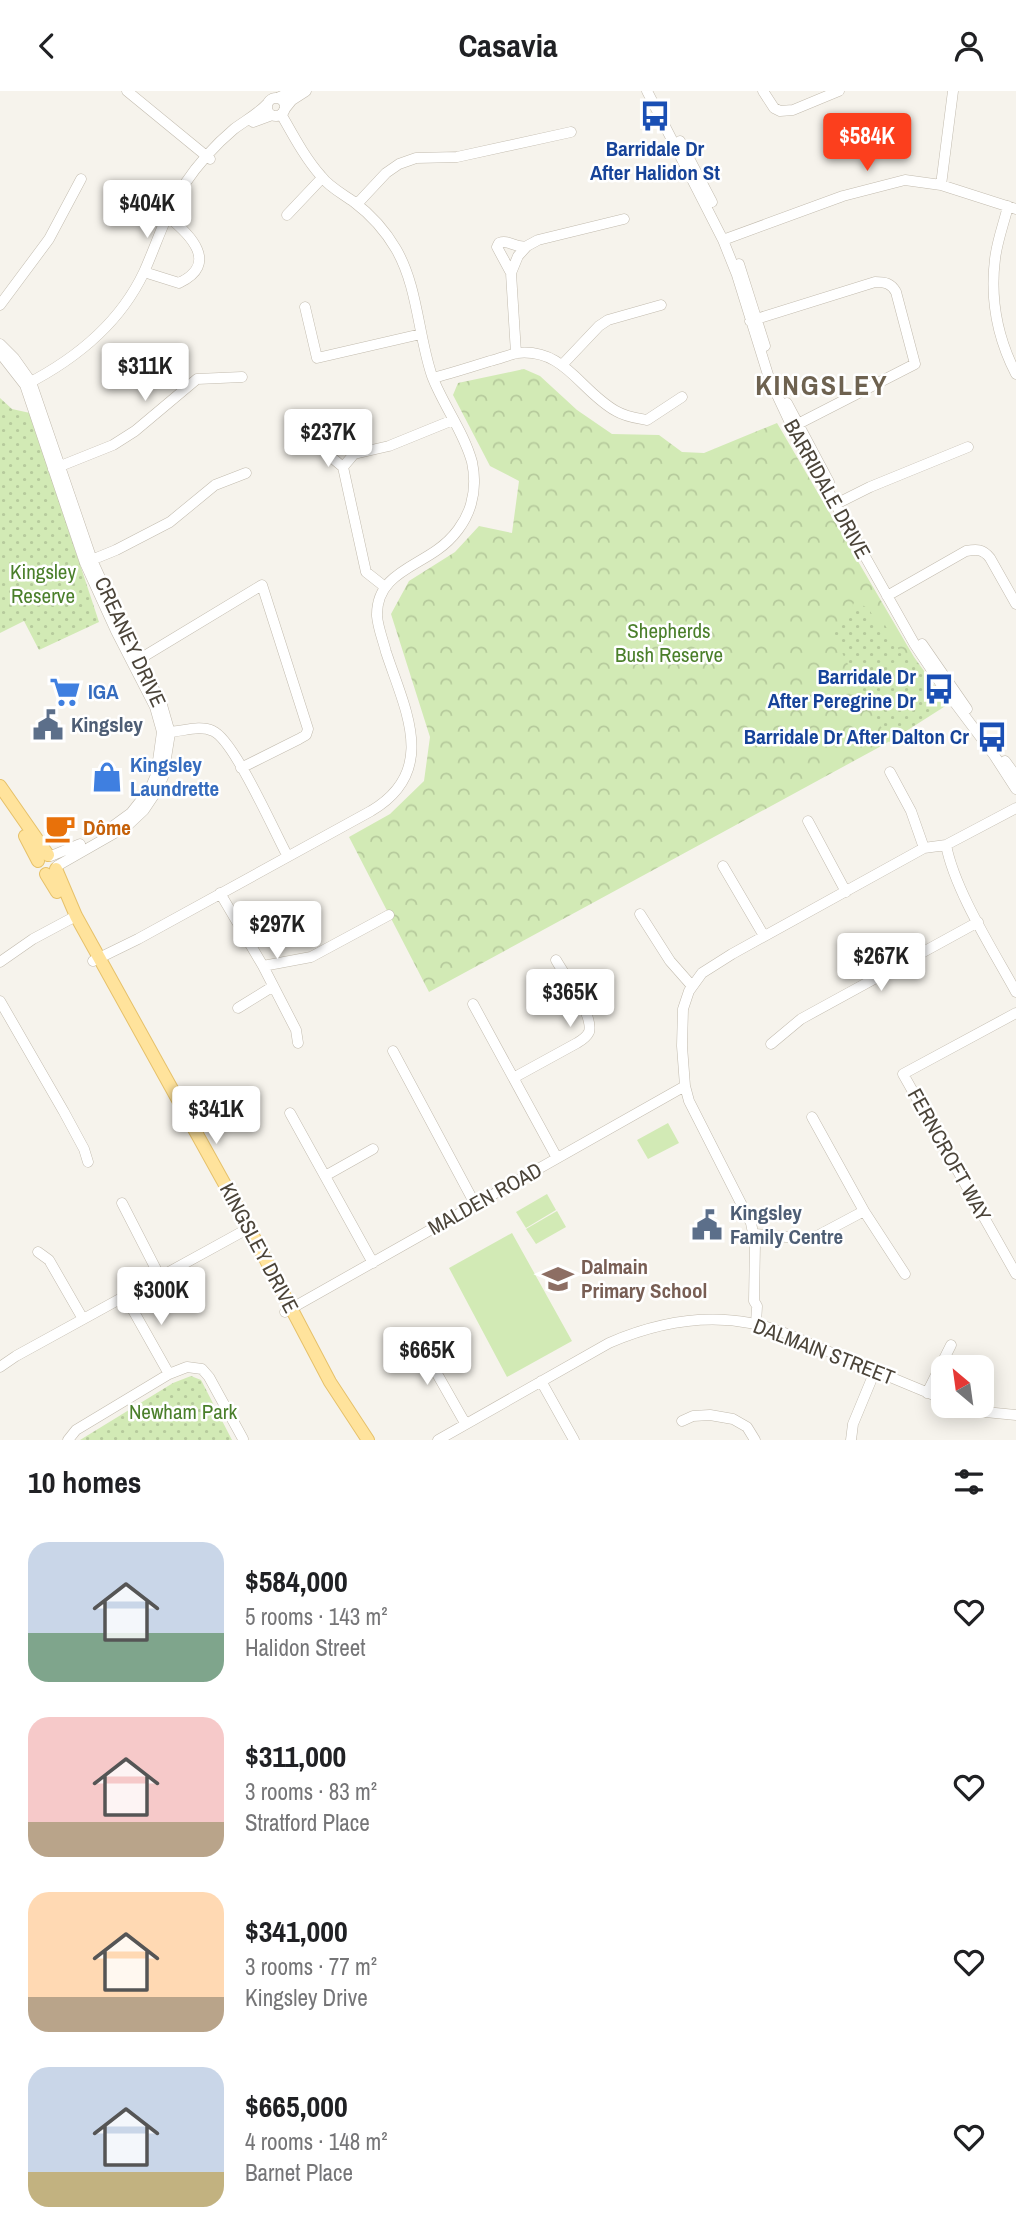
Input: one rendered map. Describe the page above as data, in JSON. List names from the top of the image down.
{
  "streets": {
    "main road": ["KINGSLEY DRIVE"],
    "street": [
      "BARRIDALE DRIVE",
      "CREANEY DRIVE",
      "FERNCROFT WAY",
      "MALDEN ROAD",
      "DALMAIN STREET"
    ]
  },
  "crossings": [
    ["CREANEY DRIVE", "KINGSLEY DRIVE"],
    ["MALDEN ROAD", "KINGSLEY DRIVE"]
  ],
  "districts": ["KINGSLEY"],
  "parks": ["Kingsley Reserve", "Shepherds Bush Reserve", "Newham Park"],
  "places": {
    "bus stop": ["Barridale Dr After Halidon St", "Barridale Dr After Peregrine Dr", "Barridale Dr After Dalton Cr"],
    "supermarket": ["IGA"],
    "public building": ["Kingsley", "Kingsley Family Centre"],
    "shop": ["Kingsley Laundrette"],
    "cafe": ["Dôme"],
    "school or university": ["Dalmain Primary School"]
  },
  "north": "top left",
  "page": {
    "header": "Casavia",
    "price": [
      "$584K",
      "$404K",
      "$311K",
      "$237K",
      "$297K",
      "$267K",
      "$365K",
      "$341K",
      "$300K",
      "$665K"
    ],
    "heading": "10 homes",
    "list": [
      {
        "name": "$584,000",
        "note": "5 rooms · 143 m² · Halidon Street"
      },
      {
        "name": "$311,000",
        "note": "3 rooms · 83 m² · Stratford Place"
      },
      {
        "name": "$341,000",
        "note": "3 rooms · 77 m² · Kingsley Drive"
      },
      {
        "name": "$665,000",
        "note": "4 rooms · 148 m² · Barnet Place"
      }
    ]
  }
}
